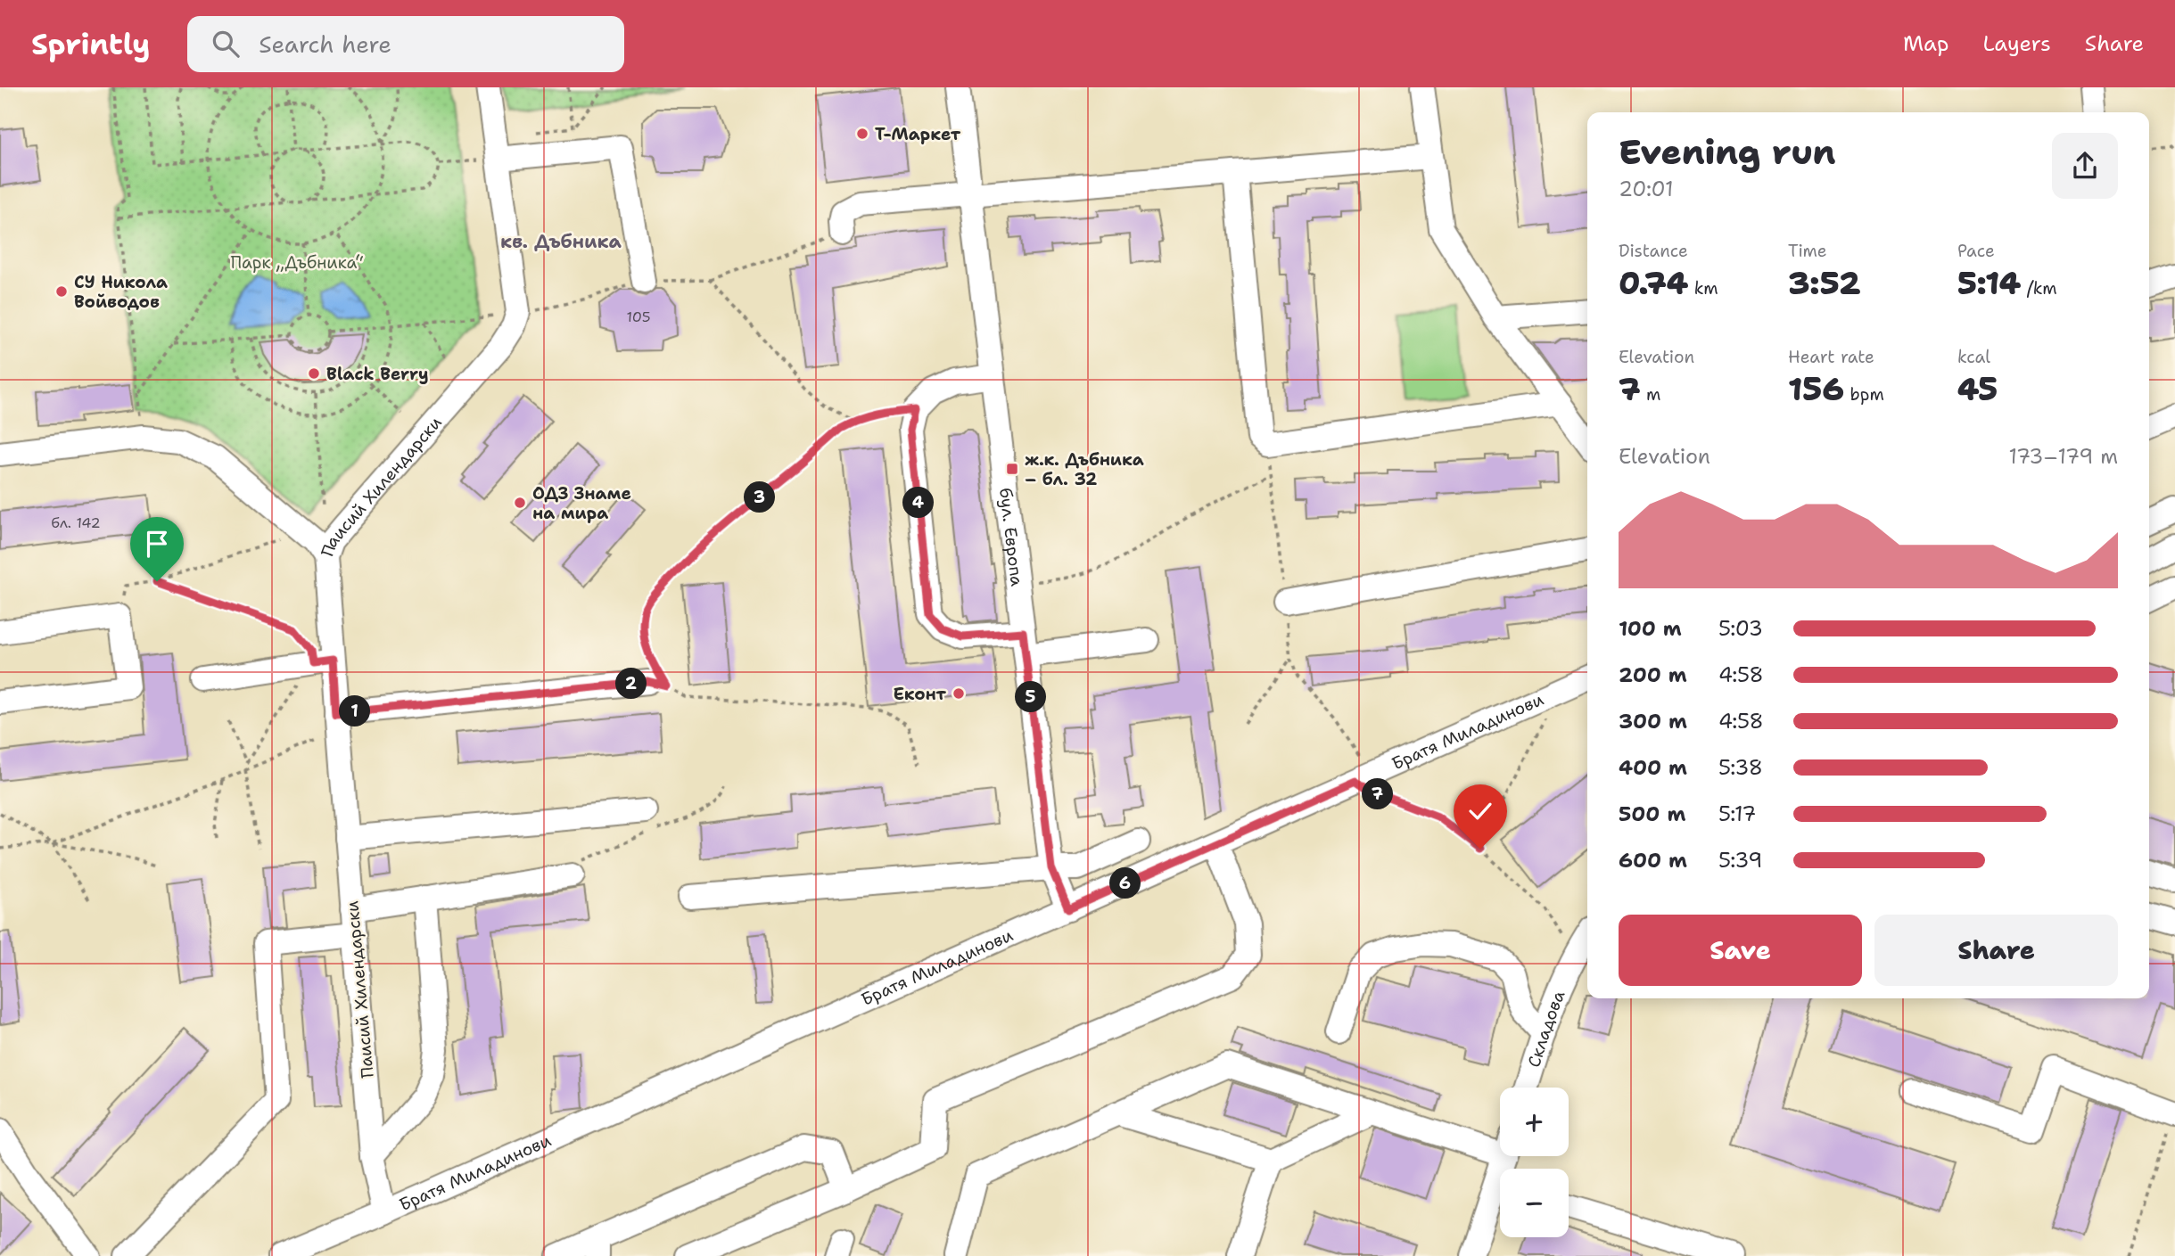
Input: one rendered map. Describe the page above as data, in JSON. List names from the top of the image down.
{
  "streets": {
    "street": [
      "Паисий Хилендарски",
      "бул. Европа",
      "Братя Миладинови",
      "Складова"
    ]
  },
  "crossings": [
    ["Паисий Хилендарски", "Братя Миладинови"],
    ["бул. Европа", "Братя Миладинови"]
  ],
  "districts": ["кв. Дъбника"],
  "parks": ["Парк „Дъбника“"],
  "places": {
    "other": [
      "Т-Маркет",
      "СУ Никола Войводов",
      "Black Berry",
      "ОДЗ Знаме на мира",
      "Еконт"
    ],
    "transit": ["ж.к. Дъбника – бл. 32"]
  },
  "house_numbers": ["105", "бл. 142"],
  "page": {
    "header": "Sprintly",
    "search": "Search here",
    "nav": ["Map", "Layers", "Share"],
    "heading": ["Evening run", "20:01"],
    "stats": [
      ["Distance", "0.74 km"],
      ["Time", "3:52"],
      ["Pace", "5:14 /km"],
      ["Elevation", "7 m"],
      ["Heart rate", "156 bpm"],
      ["kcal", "45"]
    ],
    "chart": ["Elevation", "173–179 m"],
    "pins": [
      "3",
      "4",
      "2",
      "5",
      "1",
      "7",
      "6"
    ],
    "list": [
      {
        "name": "100 m",
        "note": "5:03"
      },
      {
        "name": "200 m",
        "note": "4:58"
      },
      {
        "name": "300 m",
        "note": "4:58"
      },
      {
        "name": "400 m",
        "note": "5:38"
      },
      {
        "name": "500 m",
        "note": "5:17"
      },
      {
        "name": "600 m",
        "note": "5:39"
      }
    ],
    "buttons": ["Save", "Share"],
    "map_buttons": ["+", "−"]
  }
}
